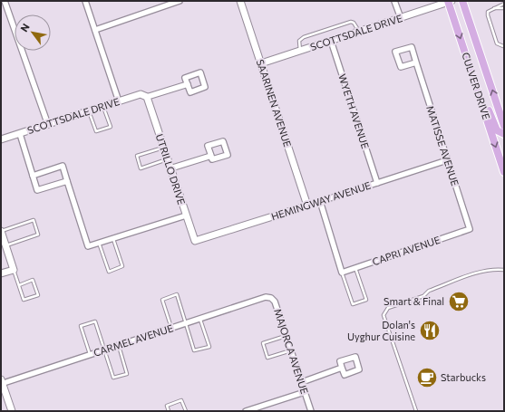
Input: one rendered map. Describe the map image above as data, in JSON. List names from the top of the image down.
{
  "streets": {
    "main road": ["CULVER DRIVE"],
    "street": [
      "SCOTTSDALE DRIVE",
      "SAARINEN AVENUE",
      "WYETH AVENUE",
      "MATISSE AVENUE",
      "UTRILLO DRIVE",
      "HEMINGWAY AVENUE",
      "CAPRI AVENUE",
      "CARMEL AVENUE",
      "MAJORCA AVENUE"
    ]
  },
  "crossings": [
    ["SCOTTSDALE DRIVE", "CULVER DRIVE"],
    ["SCOTTSDALE DRIVE", "SAARINEN AVENUE"],
    ["SCOTTSDALE DRIVE", "WYETH AVENUE"],
    ["SCOTTSDALE DRIVE", "UTRILLO DRIVE"],
    ["SAARINEN AVENUE", "HEMINGWAY AVENUE"],
    ["WYETH AVENUE", "HEMINGWAY AVENUE"],
    ["MATISSE AVENUE", "HEMINGWAY AVENUE"],
    ["MATISSE AVENUE", "CAPRI AVENUE"],
    ["UTRILLO DRIVE", "HEMINGWAY AVENUE"],
    ["CARMEL AVENUE", "MAJORCA AVENUE"]
  ],
  "places": {
    "supermarket": ["Smart & Final"],
    "restaurant": ["Dolan's Uyghur Cuisine"],
    "cafe": ["Starbucks"]
  },
  "north": "top left"
}
